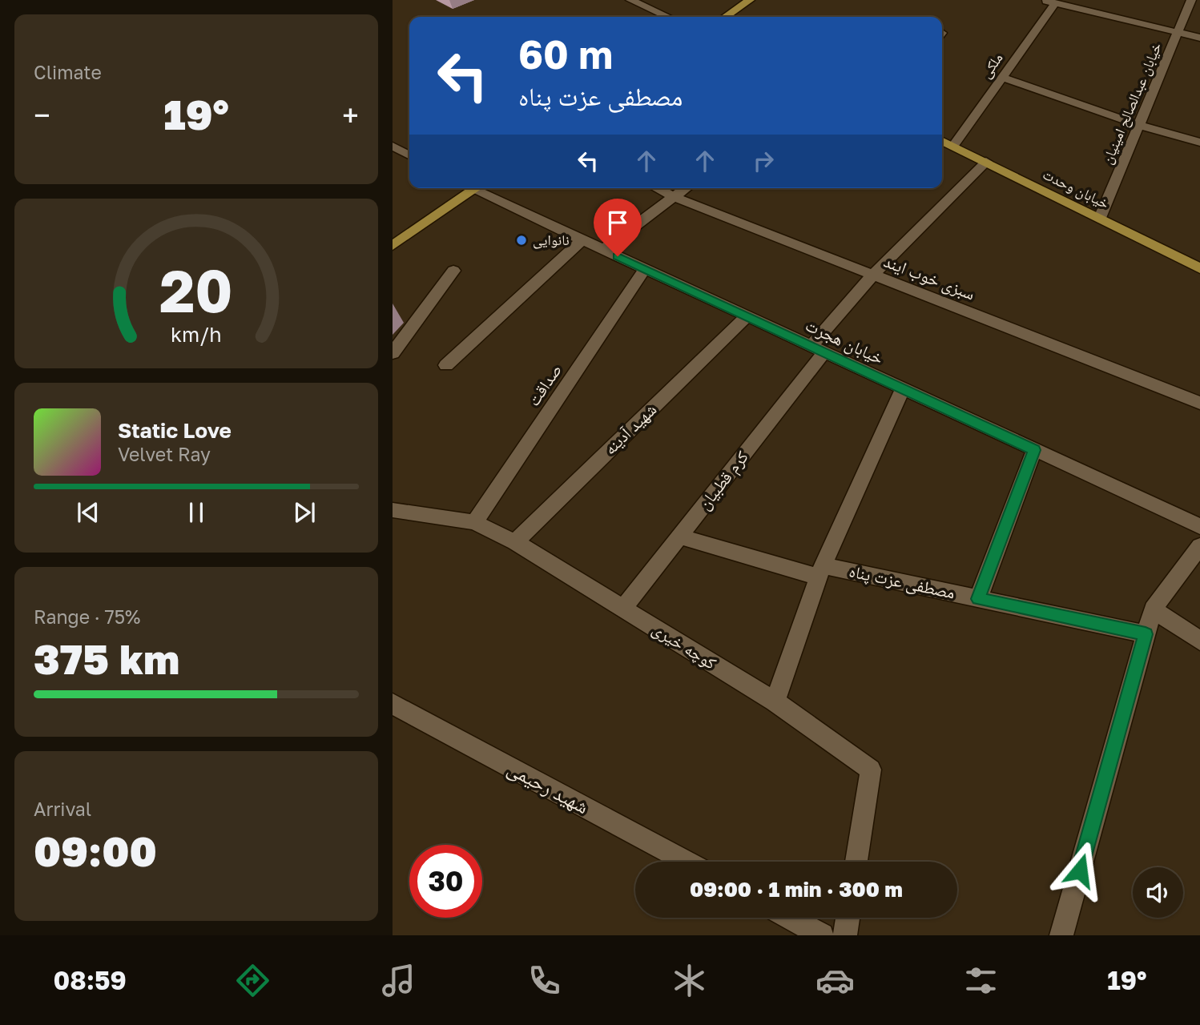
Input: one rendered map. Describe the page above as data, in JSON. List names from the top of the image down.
{
  "streets": {
    "main road": ["خیابان وحدت"],
    "street": [
      "ملکی",
      "خیابان عبدالصالح امینیان",
      "سبزی خوب ایند",
      "خیابان هجرت",
      "صداقت",
      "شهید آدینه",
      "کرم قطبیان",
      "مصطفی عزت پناه",
      "کوچه خیری",
      "شهید رحیمی"
    ]
  },
  "crossings": [
    ["ملکی", "خیابان وحدت"],
    ["خیابان عبدالصالح امینیان", "خیابان وحدت"],
    ["خیابان وحدت", "کرم قطبیان"],
    ["سبزی خوب ایند", "کرم قطبیان"],
    ["خیابان هجرت", "صداقت"],
    ["خیابان هجرت", "شهید آدینه"],
    ["خیابان هجرت", "کرم قطبیان"],
    ["صداقت", "کوچه خیری"],
    ["شهید آدینه", "کوچه خیری"],
    ["کرم قطبیان", "مصطفی عزت پناه"],
    ["کرم قطبیان", "کوچه خیری"]
  ],
  "places": ["نانوایی"],
  "page": {
    "tile": [
      "Climate",
      ["Range · 75%", "375 km"],
      ["Arrival", "09:00"]
    ],
    "turn": ["60 m", "مصطفی عزت پناه"],
    "heat": ["−", "19°", "+"],
    "song": ["Static Love", "Velvet Ray"],
    "limit": "30",
    "trip": "09:00 · 1 min · 300 m",
    "tabs": ["08:59", "19°"],
    "gauge": ["20", "km/h"]
  }
}
